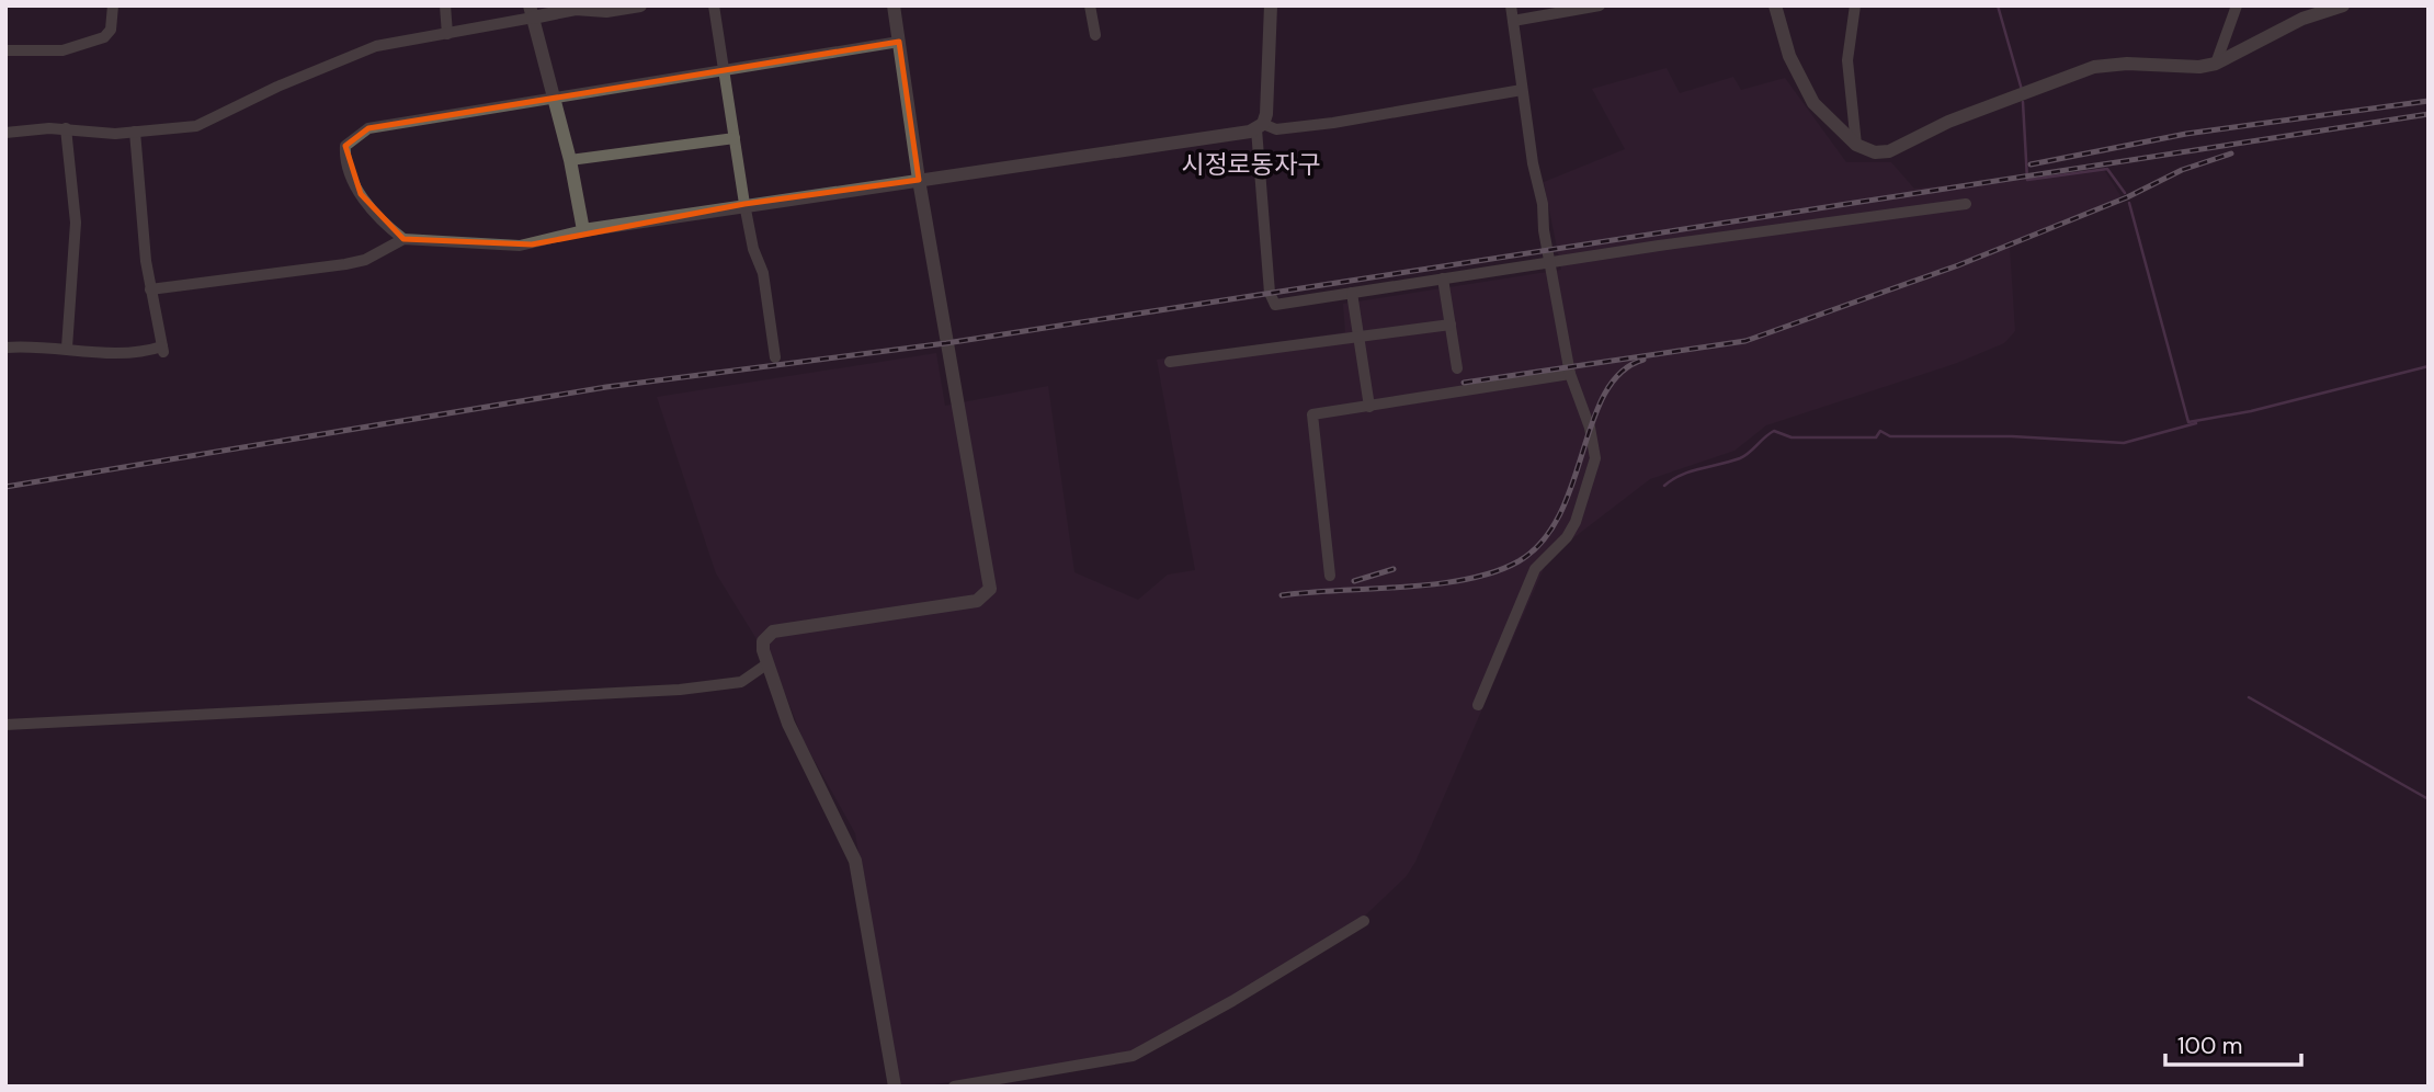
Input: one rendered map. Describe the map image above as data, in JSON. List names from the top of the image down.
{
  "districts": ["시정로동자구"],
  "scale_bar": "100 m"
}
